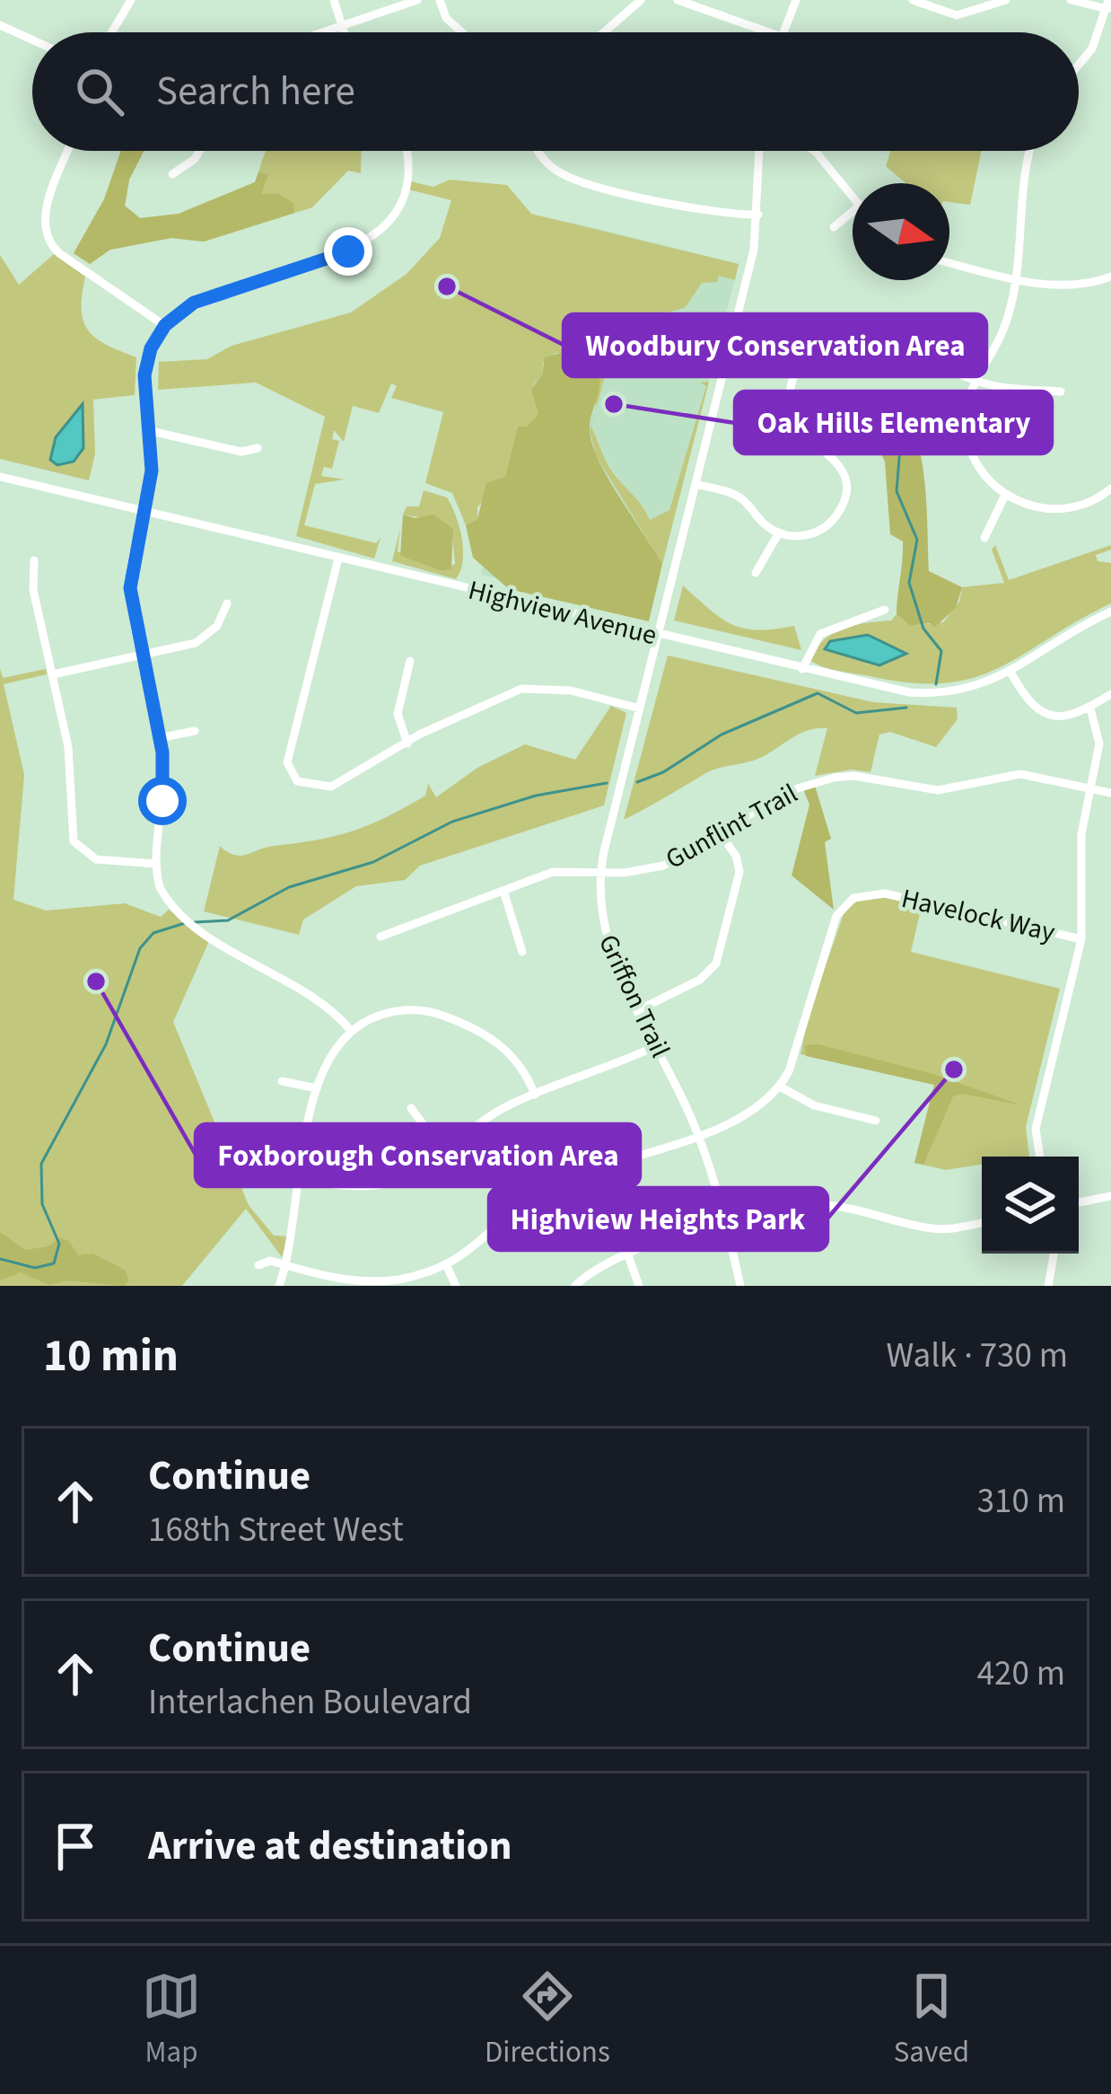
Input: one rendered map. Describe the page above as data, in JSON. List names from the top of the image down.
{
  "streets": {
    "street": [
      "Highview Avenue",
      "Gunflint Trail",
      "Havelock Way",
      "Griffon Trail"
    ]
  },
  "crossings": [
    ["Highview Avenue", "Griffon Trail"],
    ["Gunflint Trail", "Griffon Trail"]
  ],
  "places": [
    "Woodbury Conservation Area",
    "Oak Hills Elementary",
    "Foxborough Conservation Area",
    "Highview Heights Park"
  ],
  "north": "right",
  "page": {
    "search": "Search here",
    "heading": ["10 min", "Walk · 730 m"],
    "list": [
      ["Continue", "168th Street West", "310 m"],
      ["Continue", "Interlachen Boulevard", "420 m"],
      "Arrive at destination"
    ],
    "nav": ["Map", "Directions", "Saved"]
  }
}
